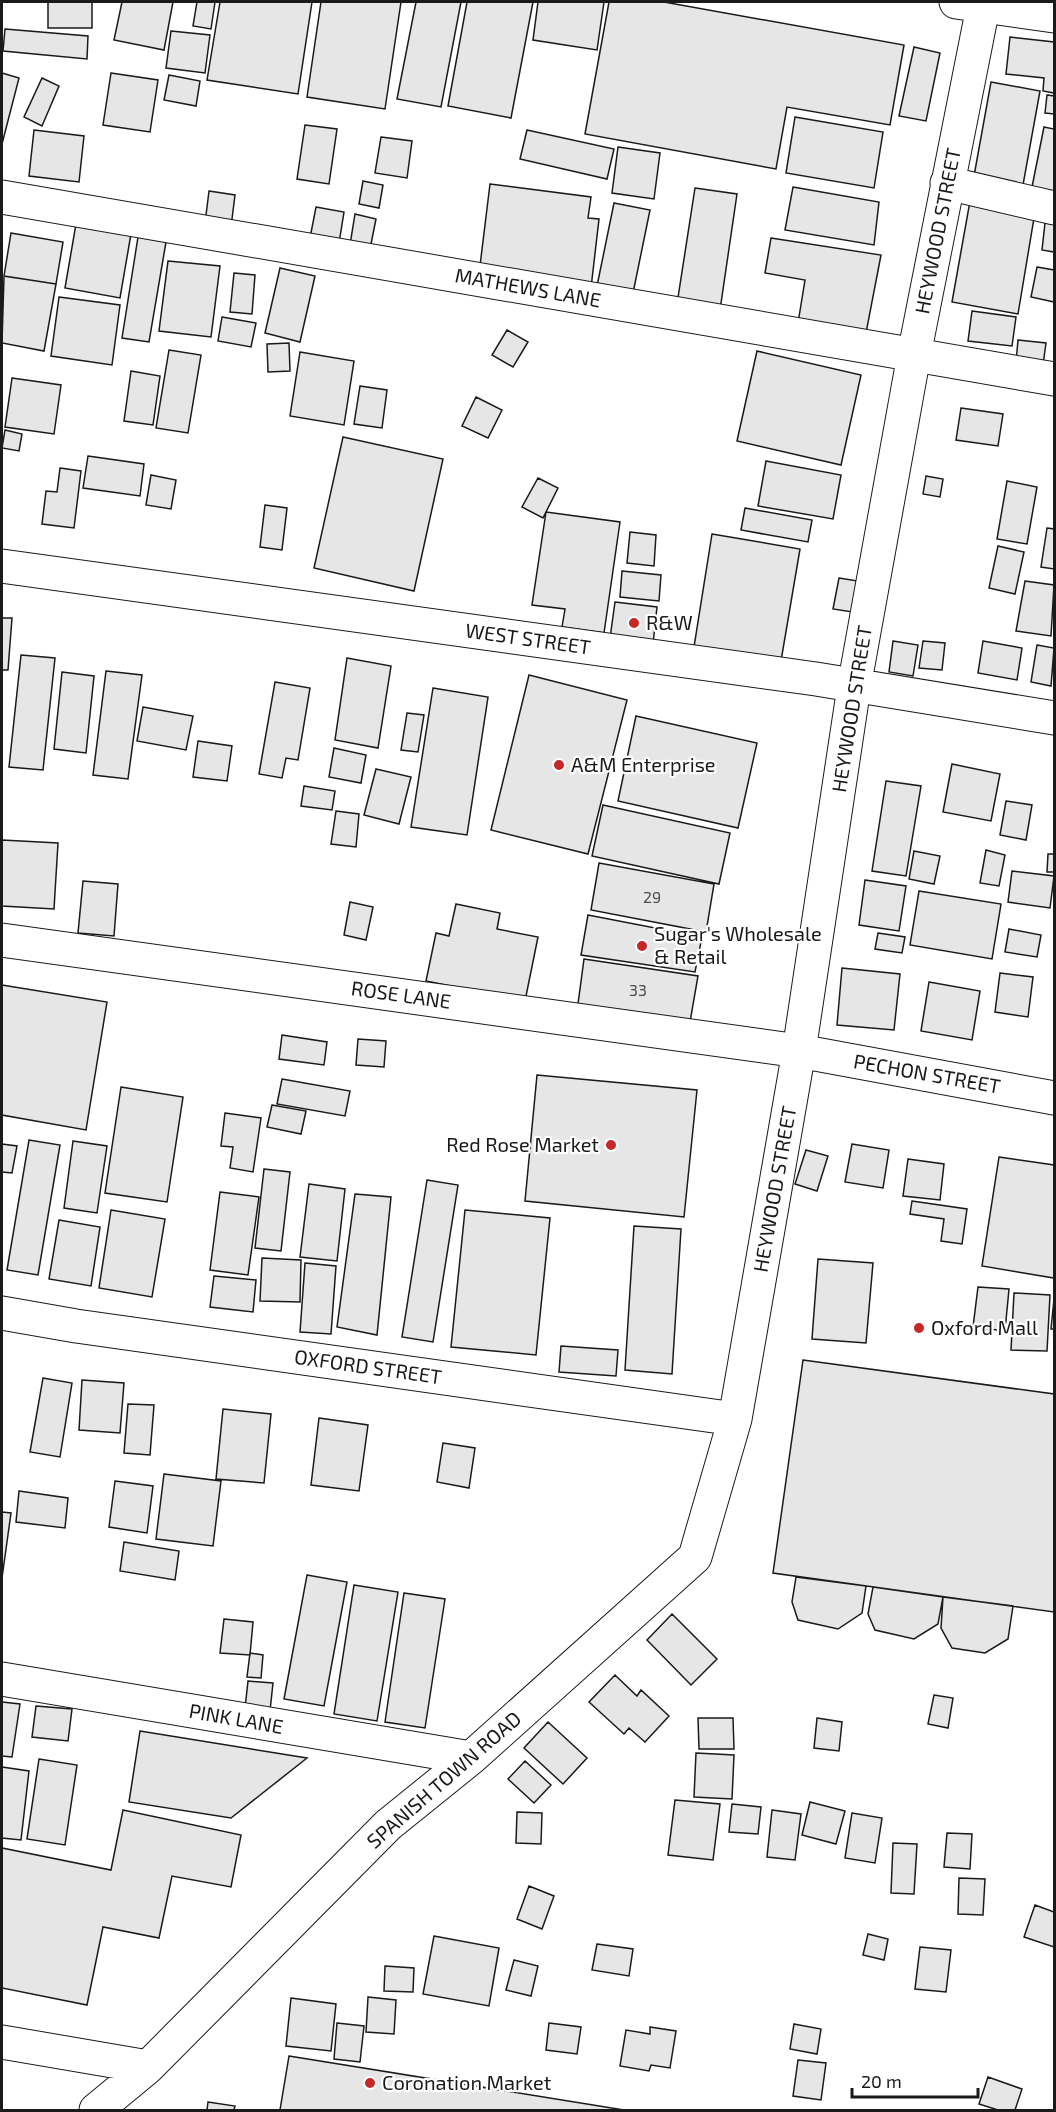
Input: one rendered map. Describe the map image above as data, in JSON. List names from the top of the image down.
{
  "streets": {
    "street": [
      "HEYWOOD STREET",
      "MATHEWS LANE",
      "WEST STREET",
      "ROSE LANE",
      "PECHON STREET",
      "OXFORD STREET",
      "PINK LANE",
      "SPANISH TOWN ROAD"
    ]
  },
  "crossings": [
    ["HEYWOOD STREET", "MATHEWS LANE"],
    ["HEYWOOD STREET", "WEST STREET"],
    ["HEYWOOD STREET", "ROSE LANE"],
    ["HEYWOOD STREET", "PECHON STREET"],
    ["HEYWOOD STREET", "OXFORD STREET"],
    ["HEYWOOD STREET", "SPANISH TOWN ROAD"],
    ["ROSE LANE", "PECHON STREET"],
    ["OXFORD STREET", "SPANISH TOWN ROAD"],
    ["PINK LANE", "SPANISH TOWN ROAD"]
  ],
  "places": [
    "R&W",
    "A&M Enterprise",
    "Sugar's Wholesale & Retail",
    "Red Rose Market",
    "Oxford Mall",
    "Coronation Market"
  ],
  "house_numbers": ["29", "33"],
  "scale_bar": "20 m"
}
